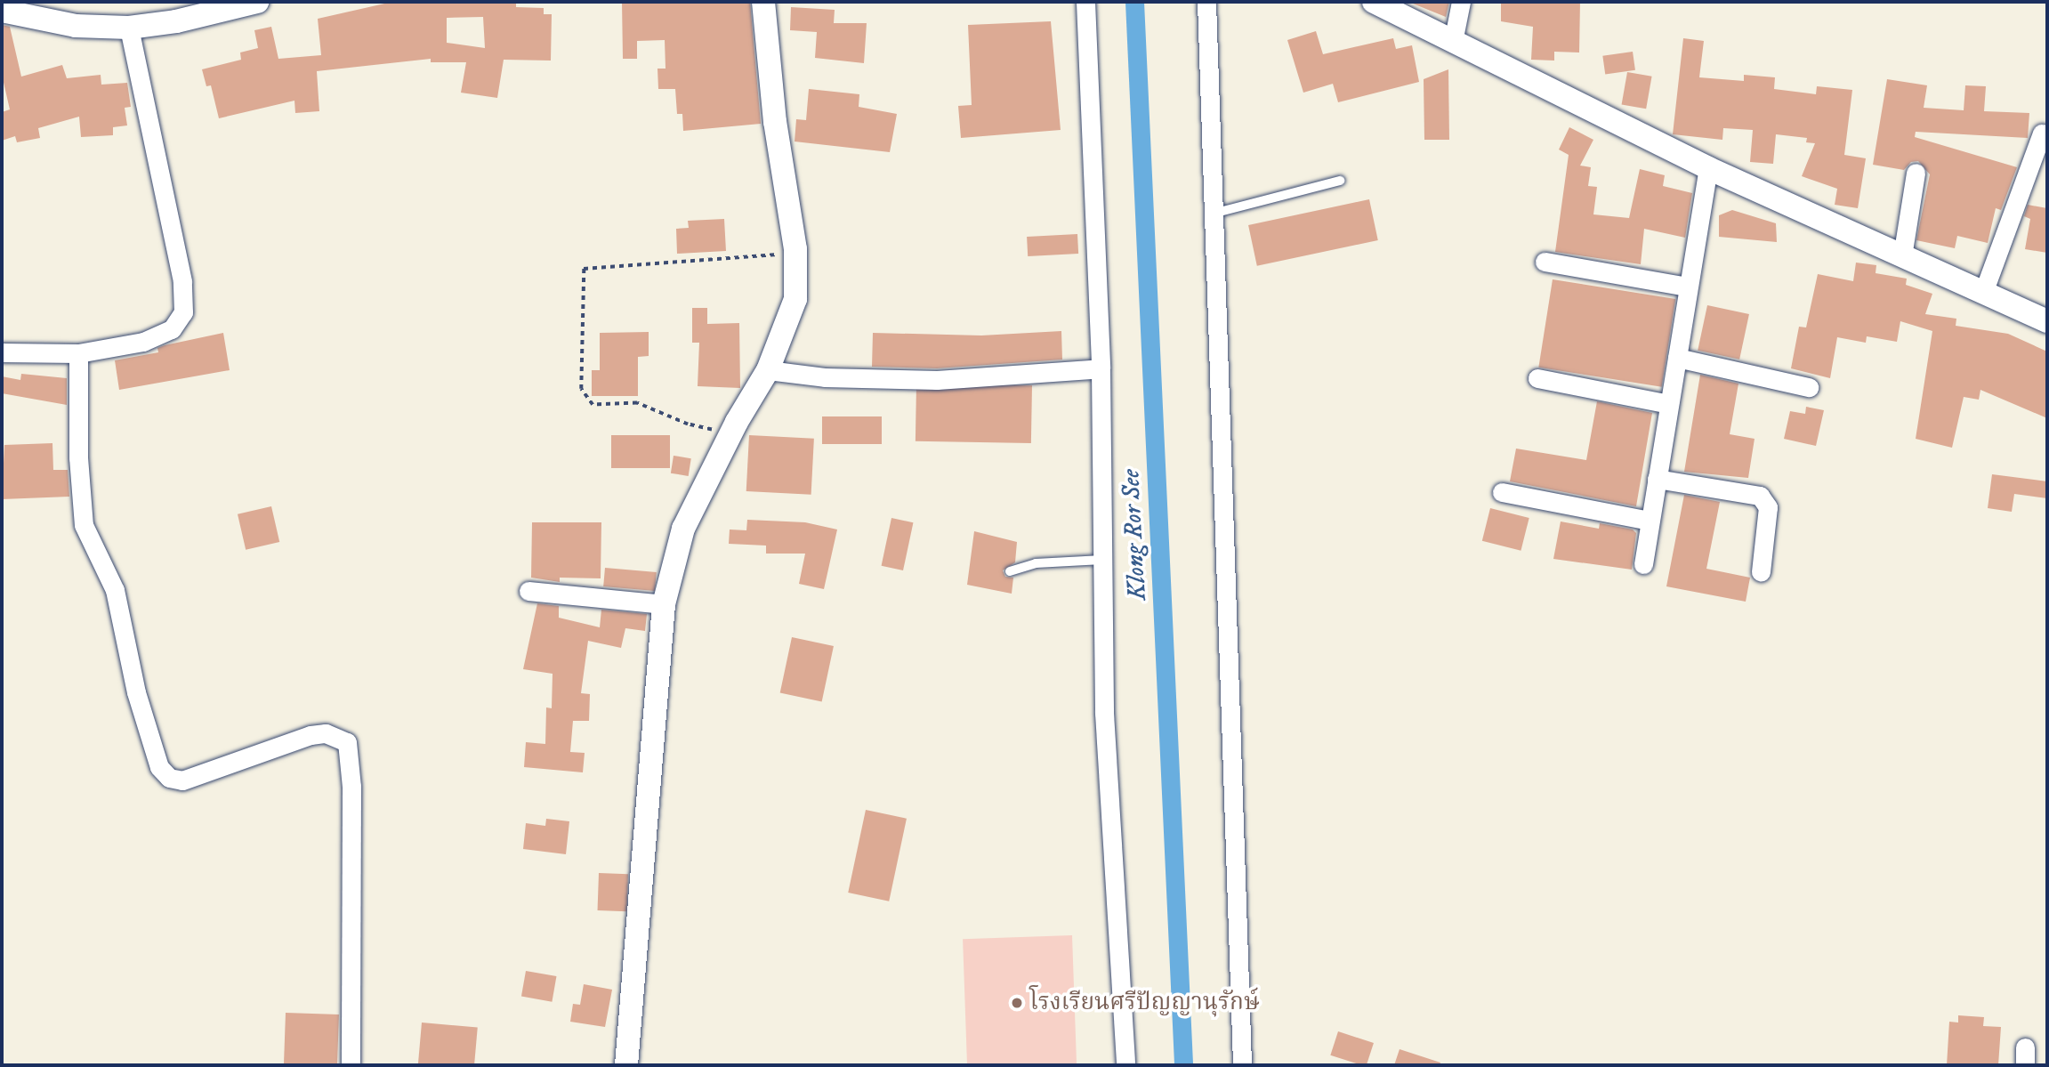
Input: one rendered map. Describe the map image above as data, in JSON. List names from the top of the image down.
{
  "water": ["Klong Ror See"],
  "places": ["โรงเรียนศรีปัญญานุรักษ์"]
}
